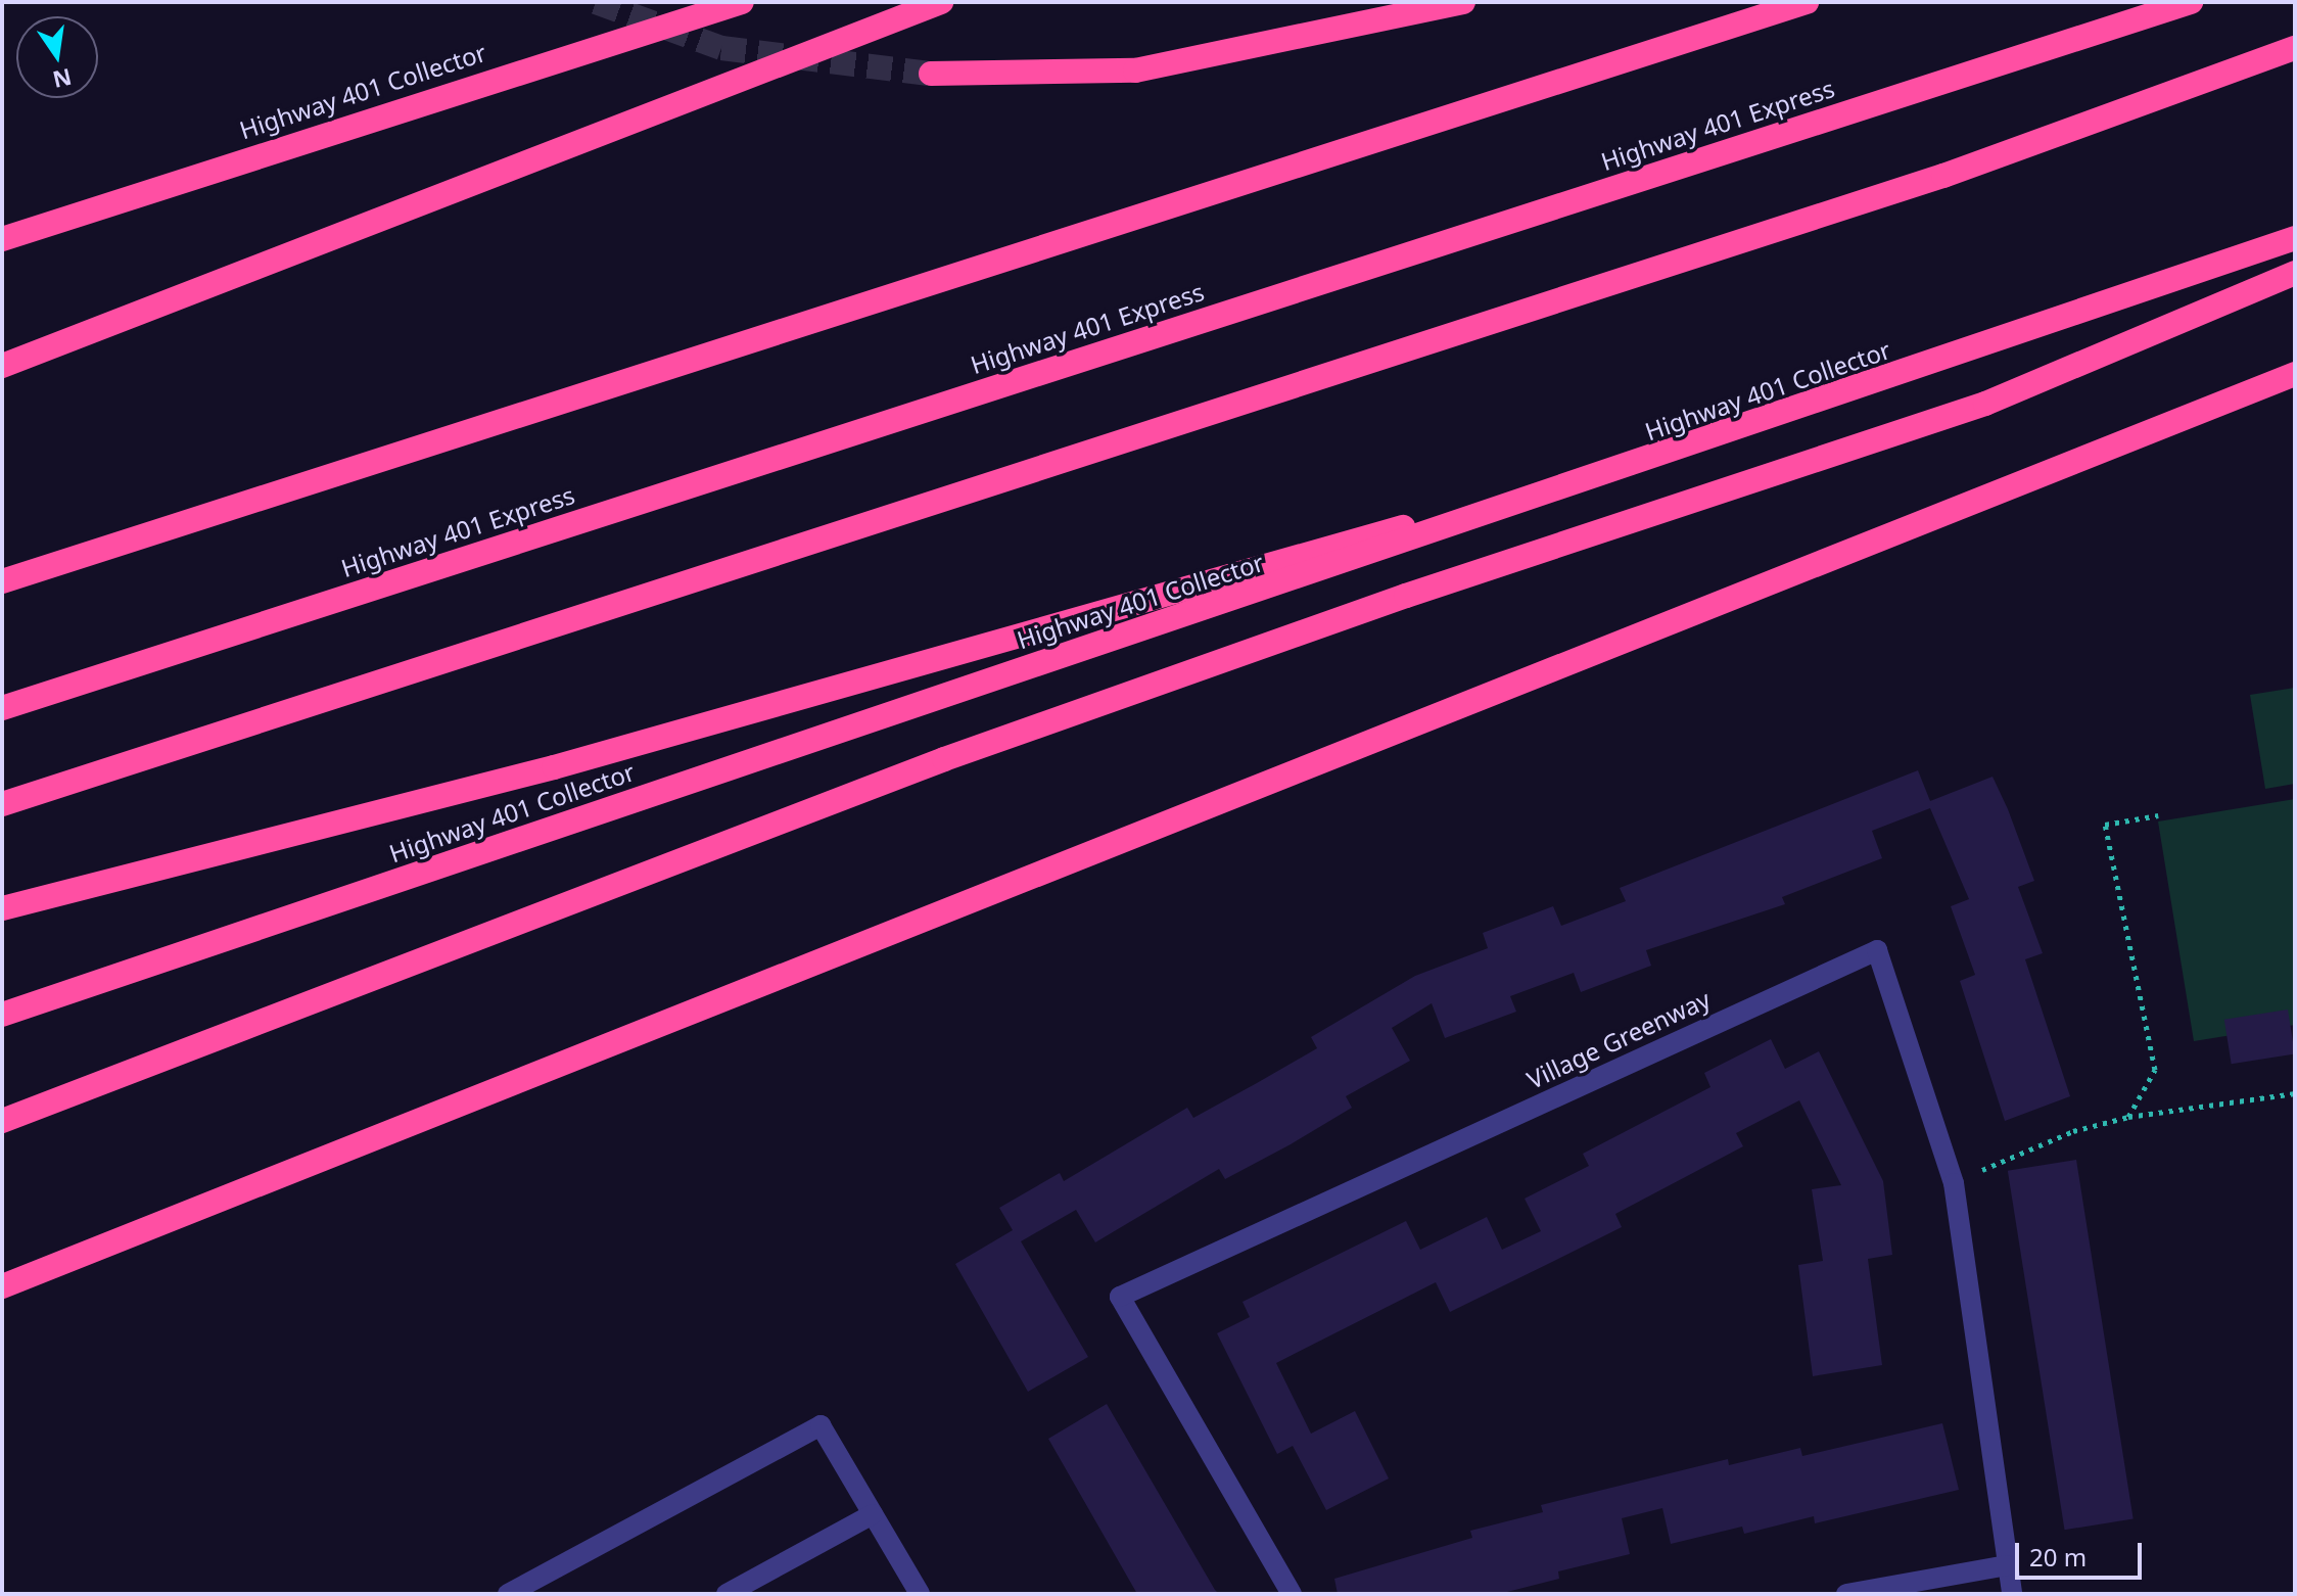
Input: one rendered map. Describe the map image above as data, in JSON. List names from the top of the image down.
{
  "streets": {
    "highway": ["Highway 401 Collector", "Highway 401 Express"],
    "lane": ["Village Greenway"]
  },
  "scale_bar": "20 m",
  "north": "bottom"
}
